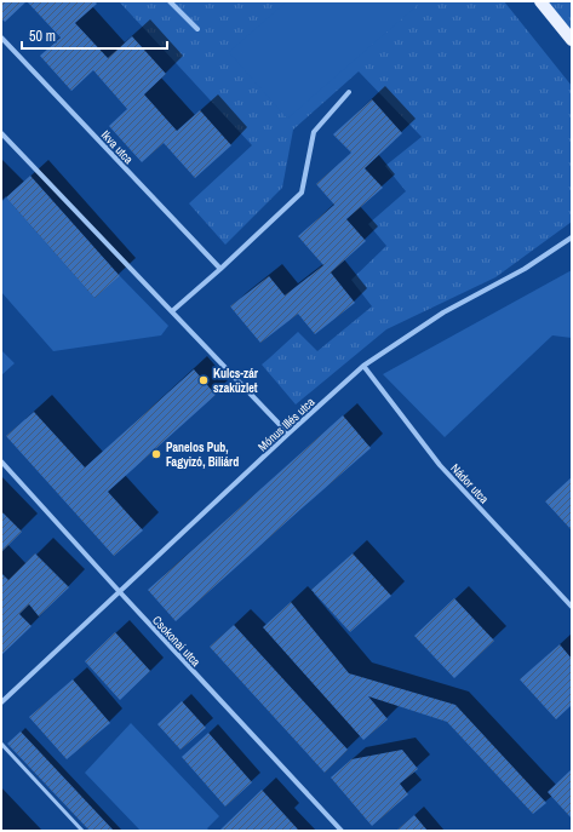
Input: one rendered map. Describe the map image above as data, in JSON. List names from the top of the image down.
{
  "streets": {
    "street": [
      "Ikva utca",
      "Mónus Illés utca",
      "Nádor utca",
      "Csokonai utca"
    ]
  },
  "crossings": [
    ["Mónus Illés utca", "Nádor utca"],
    ["Mónus Illés utca", "Csokonai utca"]
  ],
  "places": ["Kulcs-zár szaküzlet", "Panelos Pub, Fagyizó, Biliárd"],
  "scale_bar": "50 m"
}
